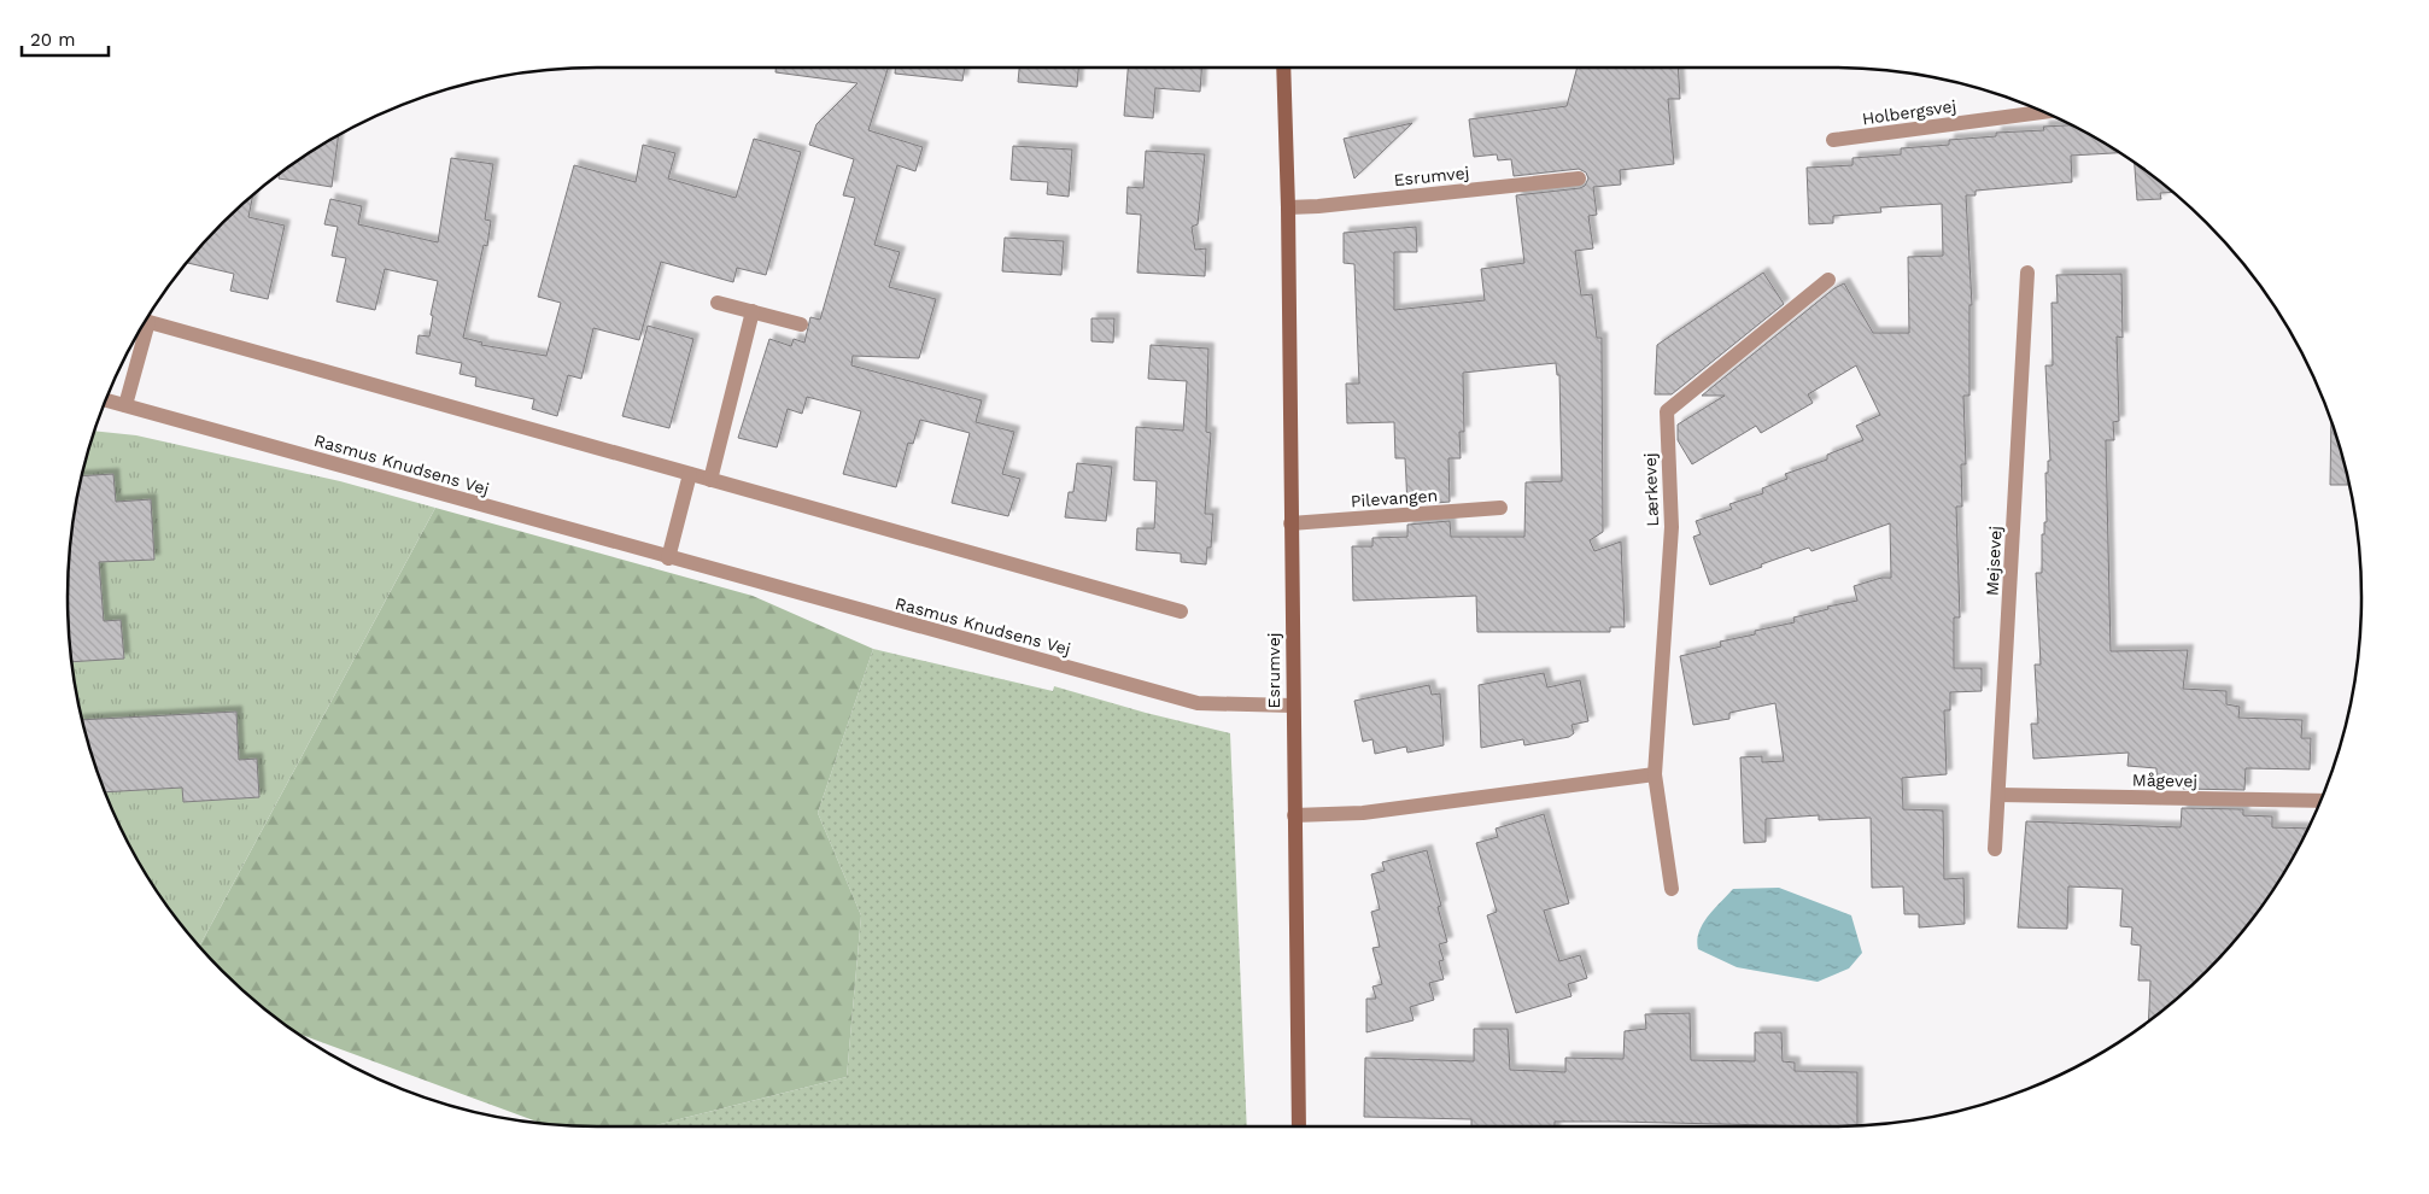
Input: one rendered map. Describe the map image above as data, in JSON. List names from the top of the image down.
{
  "streets": {
    "main road": ["Esrumvej"],
    "street": [
      "Holbergsvej",
      "Rasmus Knudsens Vej",
      "Lærkevej",
      "Pilevangen",
      "Mejsevej",
      "Mågevej"
    ]
  },
  "crossings": [
    ["Esrumvej", "Rasmus Knudsens Vej"],
    ["Esrumvej", "Pilevangen"],
    ["Mejsevej", "Mågevej"]
  ],
  "scale_bar": "20 m"
}
